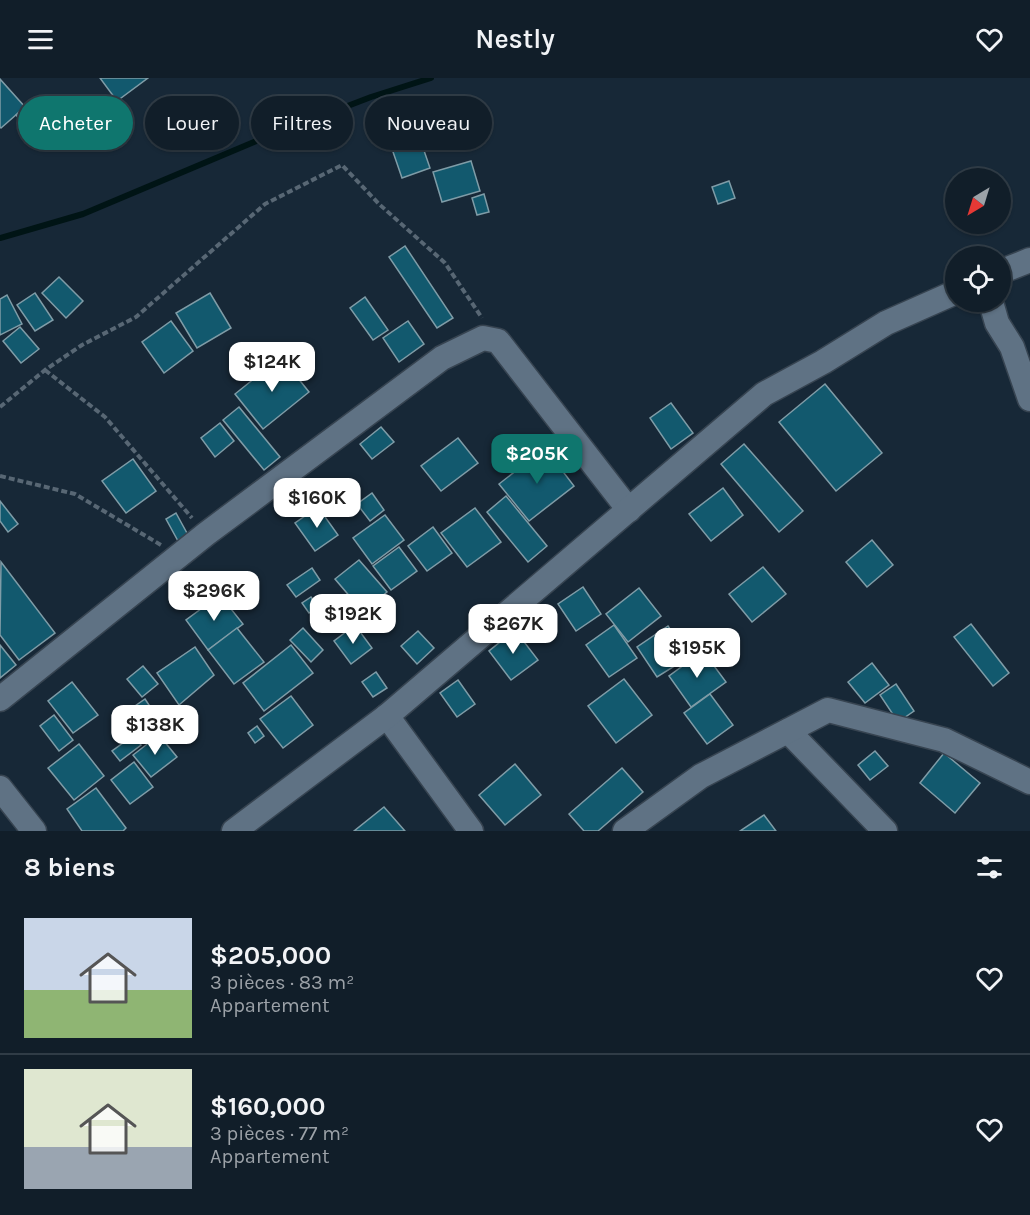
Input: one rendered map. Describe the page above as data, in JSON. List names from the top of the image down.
{
  "north": "bottom left",
  "page": {
    "header": "Nestly",
    "chip": [
      "Acheter",
      "Louer",
      "Filtres",
      "Nouveau"
    ],
    "price": [
      "$124K",
      "$205K",
      "$160K",
      "$296K",
      "$192K",
      "$267K",
      "$195K",
      "$138K"
    ],
    "heading": "8 biens",
    "list": [
      {
        "name": "$205,000",
        "note": "3 pièces · 83 m² · Appartement"
      },
      {
        "name": "$160,000",
        "note": "3 pièces · 77 m² · Appartement"
      }
    ]
  }
}
